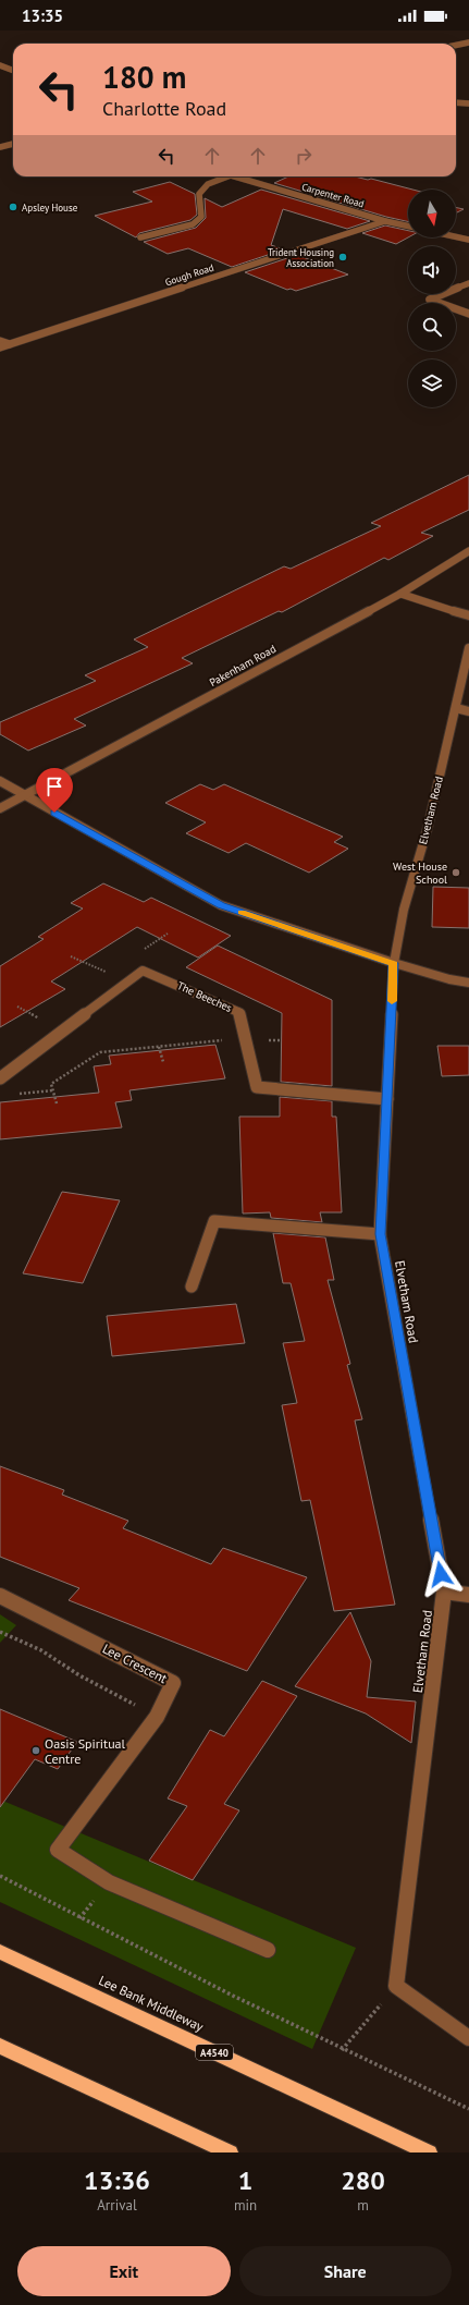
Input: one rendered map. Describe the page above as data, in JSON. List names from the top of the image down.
{
  "streets": {
    "highway": ["Lee Bank Middleway", "A4540"],
    "street": [
      "Carpenter Road",
      "Gough Road",
      "Pakenham Road",
      "Elvetham Road",
      "The Beeches",
      "Lee Crescent"
    ]
  },
  "crossings": [
    ["Carpenter Road", "Gough Road"],
    ["Elvetham Road", "The Beeches"]
  ],
  "places": [
    "Apsley House",
    "Trident Housing Association",
    "West House School",
    "Oasis Spiritual Centre"
  ],
  "north": "bottom",
  "page": {
    "status": "13:35",
    "turn": ["180 m", "Charlotte Road"],
    "eta": [
      "13:36",
      "Arrival",
      "1",
      "min",
      "280",
      "m"
    ],
    "buttons": ["Exit", "Share"]
  }
}
